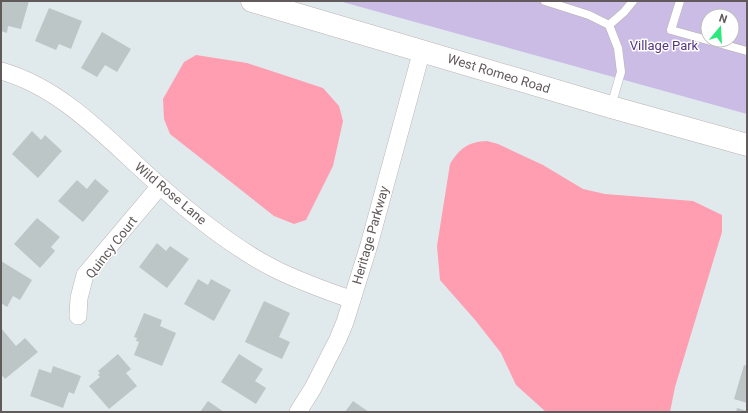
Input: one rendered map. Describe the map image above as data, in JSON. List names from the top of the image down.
{
  "streets": {
    "main road": ["West Romeo Road"],
    "street": ["Wild Rose Lane", "Heritage Parkway", "Quincy Court"]
  },
  "crossings": [
    ["West Romeo Road", "Heritage Parkway"],
    ["Wild Rose Lane", "Heritage Parkway"],
    ["Wild Rose Lane", "Quincy Court"]
  ],
  "parks": ["Village Park"],
  "north": "top"
}
